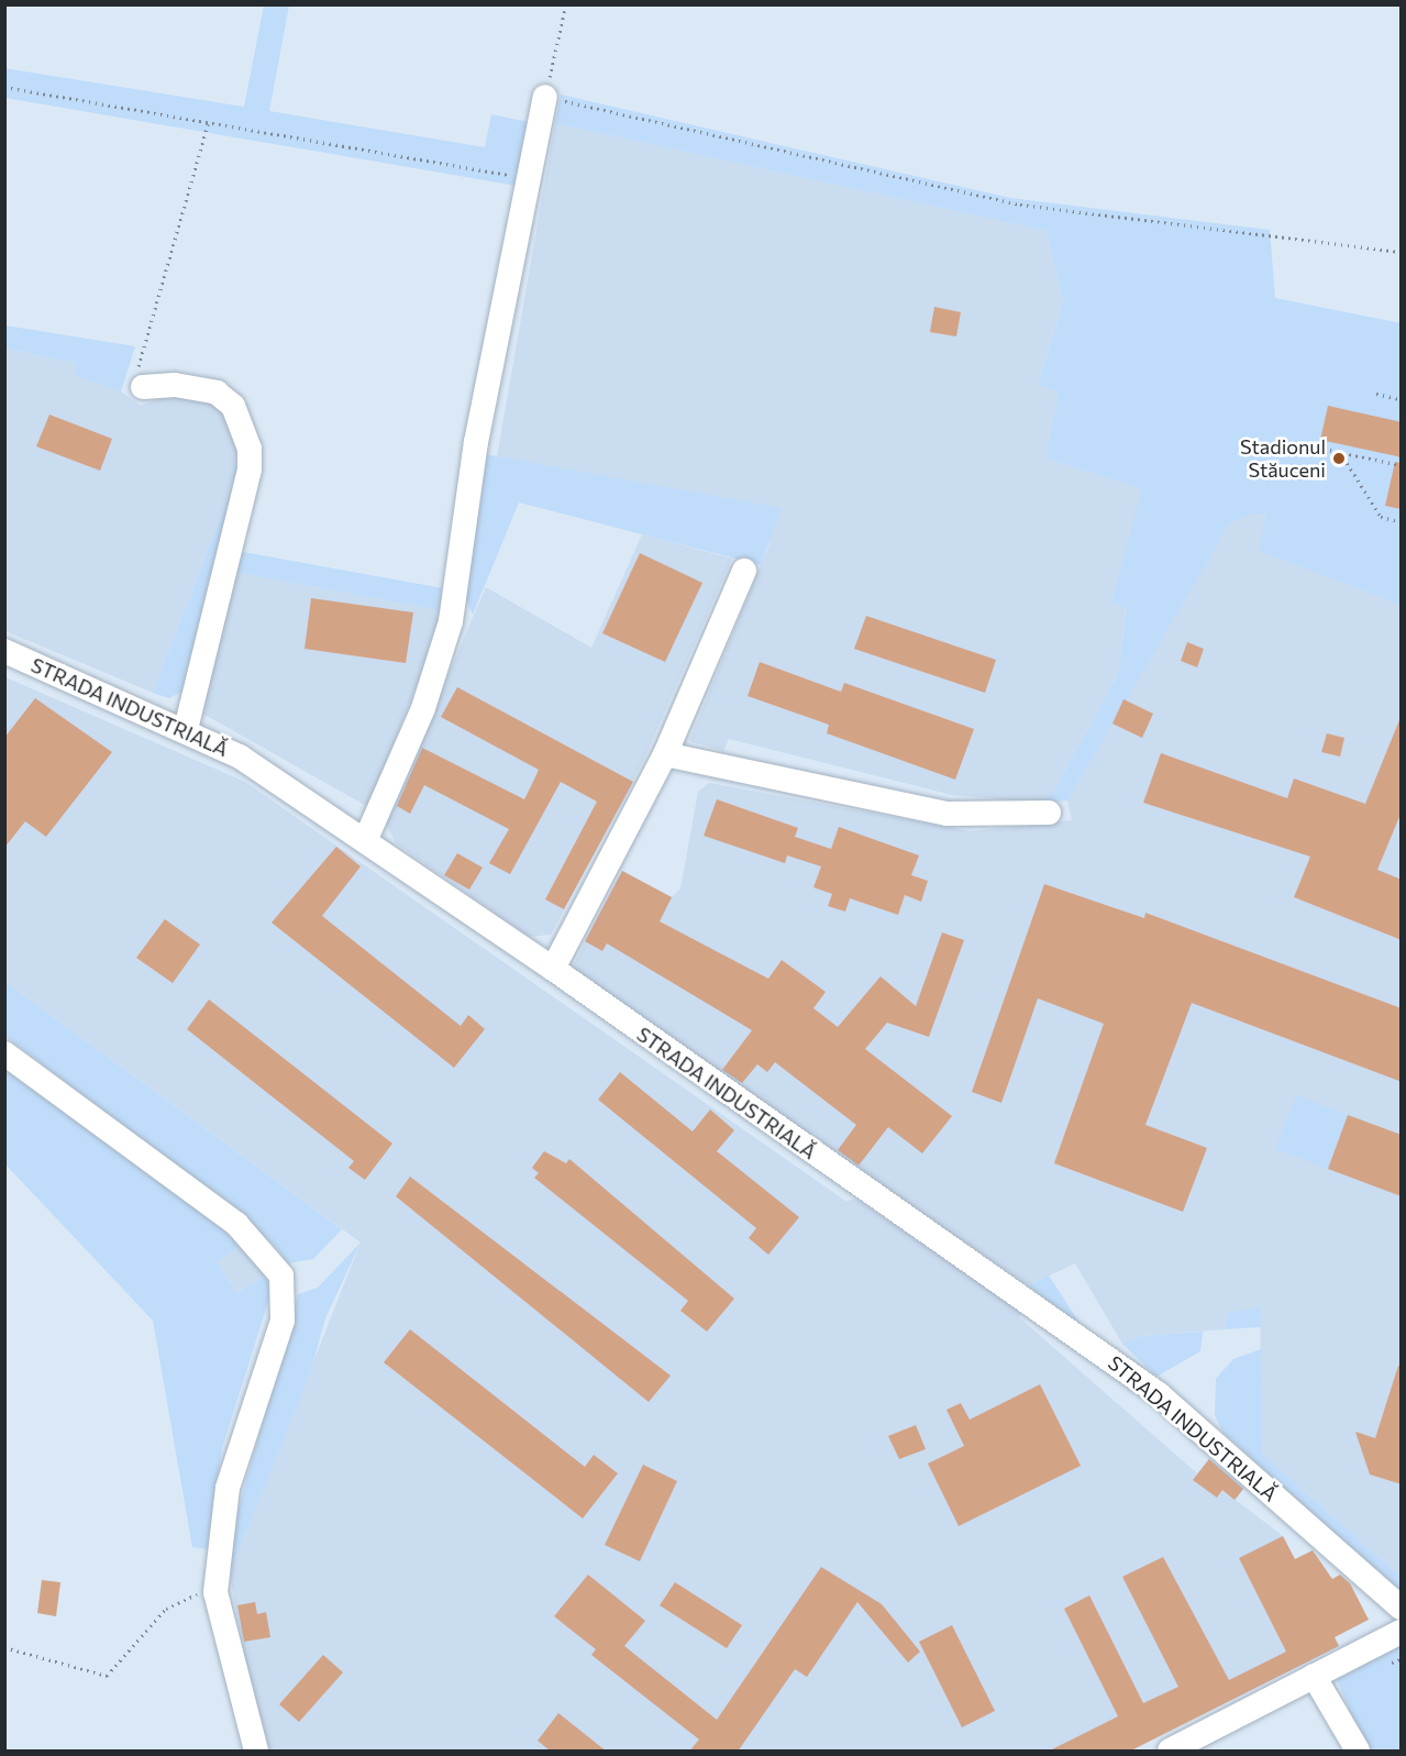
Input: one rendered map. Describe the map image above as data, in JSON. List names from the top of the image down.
{
  "streets": {
    "street": ["STRADA INDUSTRIALĂ"]
  },
  "places": ["Stadionul Stăuceni"]
}
